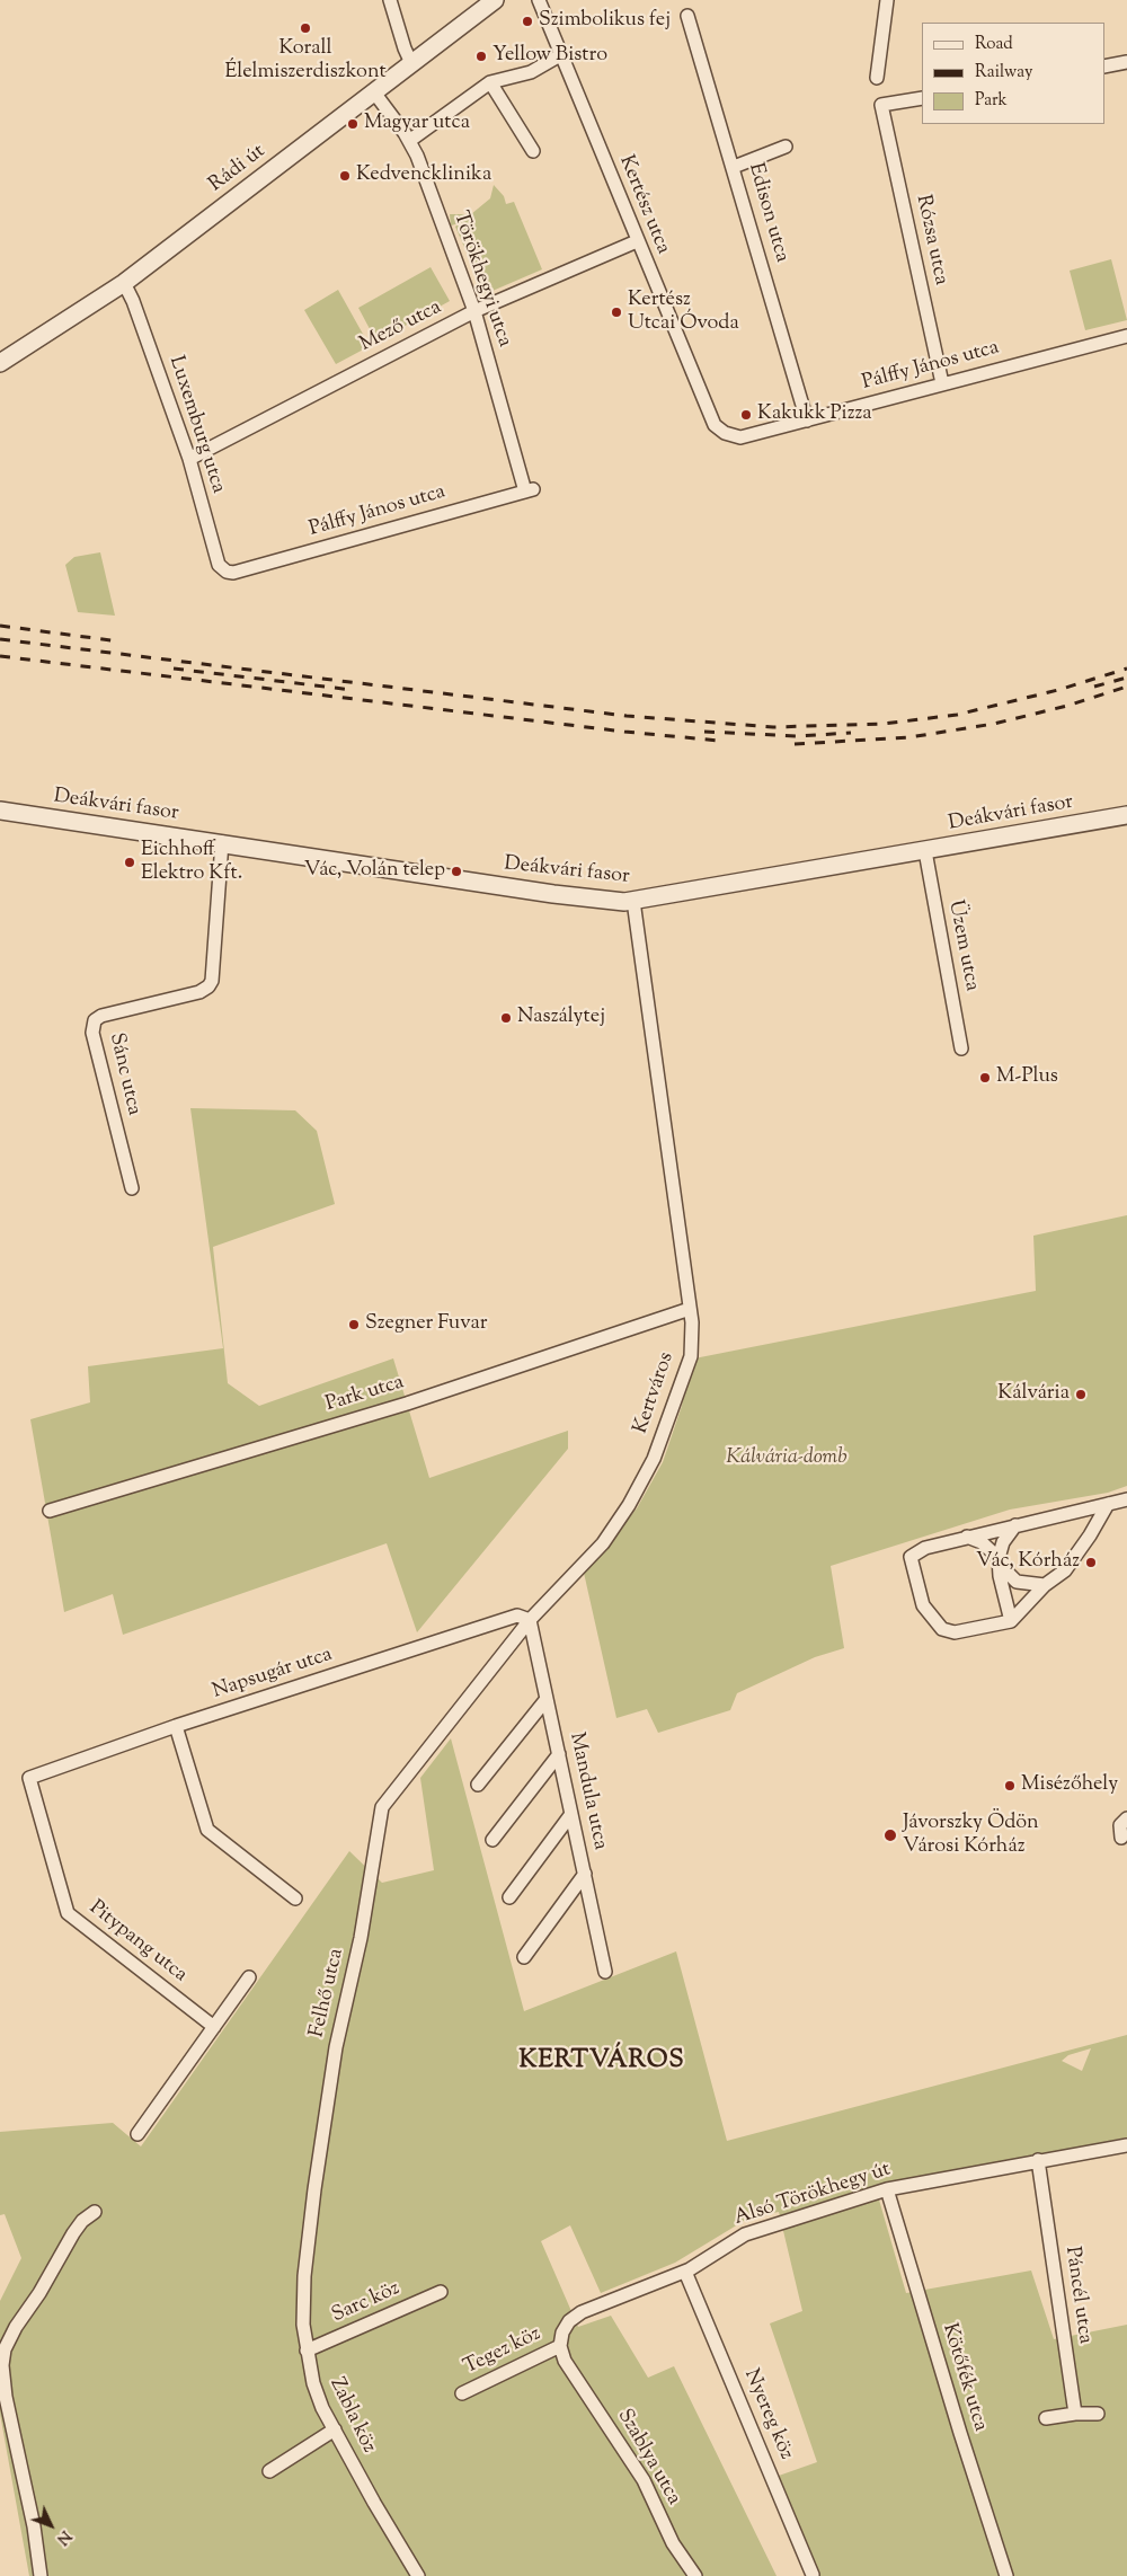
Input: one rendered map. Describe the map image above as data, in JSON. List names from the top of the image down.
{
  "streets": {
    "street": [
      "Rádi út",
      "Kertész utca",
      "Edison utca",
      "Rózsa utca",
      "Törökhegyi utca",
      "Mező utca",
      "Pálffy János utca",
      "Luxemburg utca",
      "Deákvári fasor",
      "Üzem utca",
      "Sánc utca",
      "Kertváros",
      "Park utca",
      "Napsugár utca",
      "Mandula utca",
      "Pitypang utca",
      "Felhő utca",
      "Alsó Törökhegy út",
      "Páncél utca",
      "Sarc köz",
      "Tegez köz",
      "Kötőfék utca",
      "Nyereg köz",
      "Zabla köz",
      "Szablya utca"
    ]
  },
  "crossings": [
    ["Rádi út", "Törökhegyi utca"],
    ["Rádi út", "Luxemburg utca"],
    ["Kertész utca", "Mező utca"],
    ["Kertész utca", "Pálffy János utca"],
    ["Edison utca", "Pálffy János utca"],
    ["Rózsa utca", "Pálffy János utca"],
    ["Törökhegyi utca", "Mező utca"],
    ["Törökhegyi utca", "Pálffy János utca"],
    ["Mező utca", "Luxemburg utca"],
    ["Pálffy János utca", "Luxemburg utca"],
    ["Deákvári fasor", "Üzem utca"],
    ["Deákvári fasor", "Sánc utca"],
    ["Deákvári fasor", "Kertváros"],
    ["Kertváros", "Park utca"],
    ["Kertváros", "Napsugár utca"],
    ["Kertváros", "Mandula utca"],
    ["Kertváros", "Felhő utca"],
    ["Napsugár utca", "Mandula utca"],
    ["Napsugár utca", "Pitypang utca"],
    ["Felhő utca", "Zabla köz"],
    ["Alsó Törökhegy út", "Páncél utca"],
    ["Alsó Törökhegy út", "Tegez köz"],
    ["Alsó Törökhegy út", "Kötőfék utca"],
    ["Alsó Törökhegy út", "Nyereg köz"],
    ["Alsó Törökhegy út", "Szablya utca"],
    ["Sarc köz", "Zabla köz"],
    ["Tegez köz", "Szablya utca"]
  ],
  "districts": ["KERTVÁROS"],
  "parks": ["Kálvária-domb"],
  "places": [
    "Szimbolikus fej",
    "Korall Élelmiszerdiszkont",
    "Yellow Bistro",
    "Magyar utca",
    "Kedvencklinika",
    "Kertész Utcai Óvoda",
    "Kakukk Pizza",
    "Eichhoff Elektro Kft.",
    "Vác, Volán telep",
    "Naszálytej",
    "M-Plus",
    "Szegner Fuvar",
    "Kálvária",
    "Vác, Kórház",
    "Misézőhely",
    "Jávorszky Ödön Városi Kórház"
  ],
  "legend": ["Road", "Railway", "Park"],
  "north": "bottom right"
}
